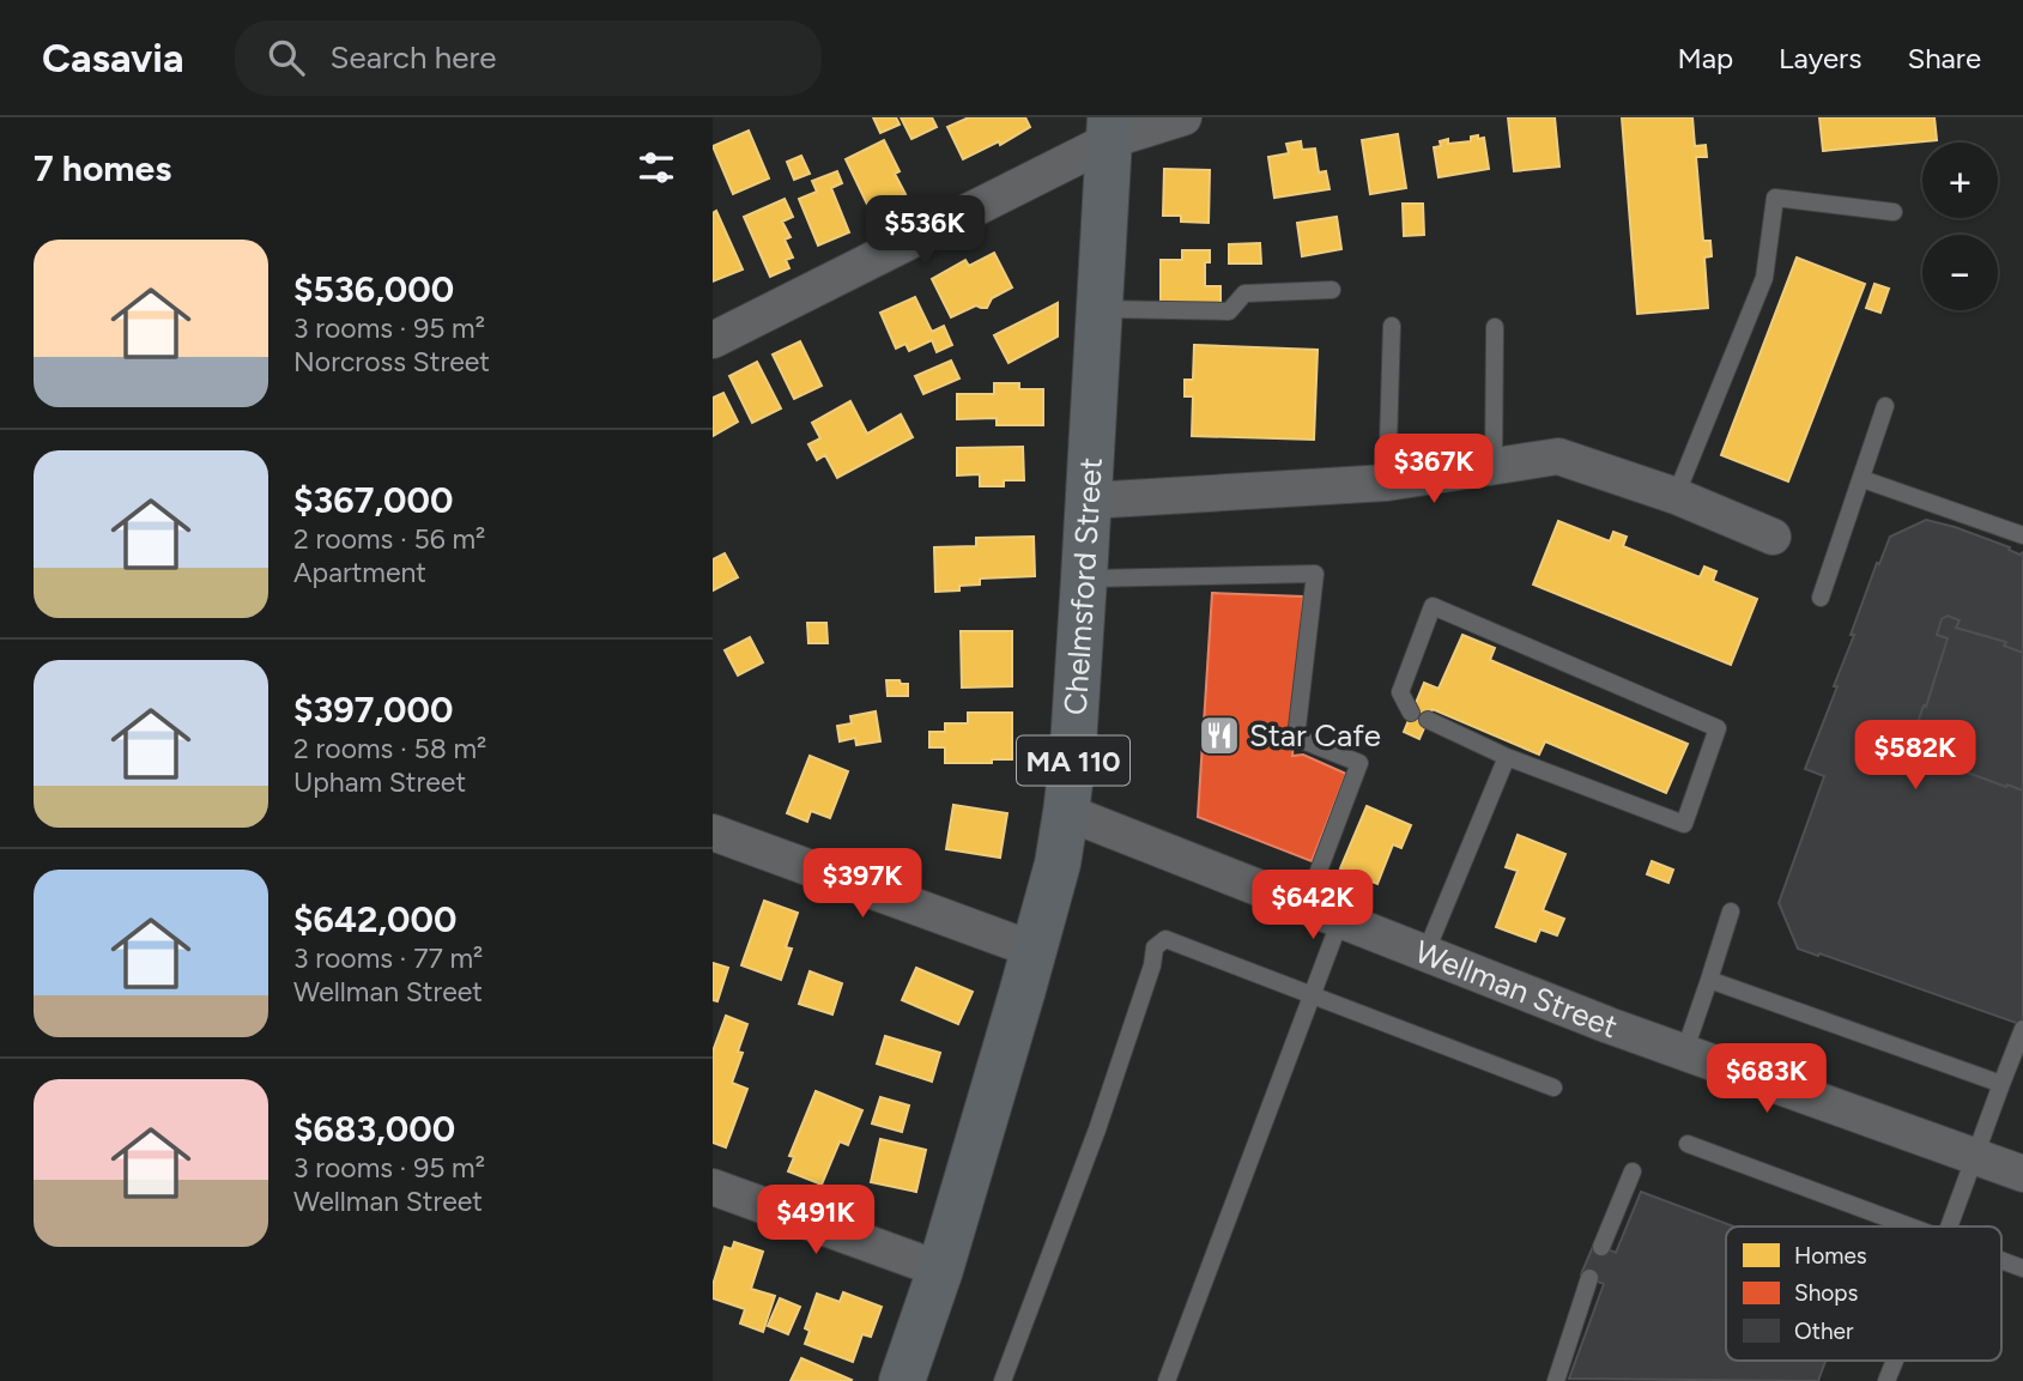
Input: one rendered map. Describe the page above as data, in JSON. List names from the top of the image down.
{
  "streets": {
    "main road": ["Chelmsford Street", "MA 110"],
    "street": ["Wellman Street"]
  },
  "crossings": [
    ["Chelmsford Street", "Wellman Street"]
  ],
  "places": {
    "restaurant": ["Star Cafe"]
  },
  "legend": ["Homes", "Shops", "Other"],
  "page": {
    "header": "Casavia",
    "search": "Search here",
    "nav": ["Map", "Layers", "Share"],
    "heading": "7 homes",
    "map_buttons": ["+", "−"],
    "price": [
      "$536K",
      "$367K",
      "$582K",
      "$397K",
      "$642K",
      "$683K",
      "$491K"
    ],
    "list": [
      {
        "name": "$536,000",
        "note": "3 rooms · 95 m² · Norcross Street"
      },
      {
        "name": "$367,000",
        "note": "2 rooms · 56 m² · Apartment"
      },
      {
        "name": "$397,000",
        "note": "2 rooms · 58 m² · Upham Street"
      },
      {
        "name": "$642,000",
        "note": "3 rooms · 77 m² · Wellman Street"
      },
      {
        "name": "$683,000",
        "note": "3 rooms · 95 m² · Wellman Street"
      }
    ]
  }
}
